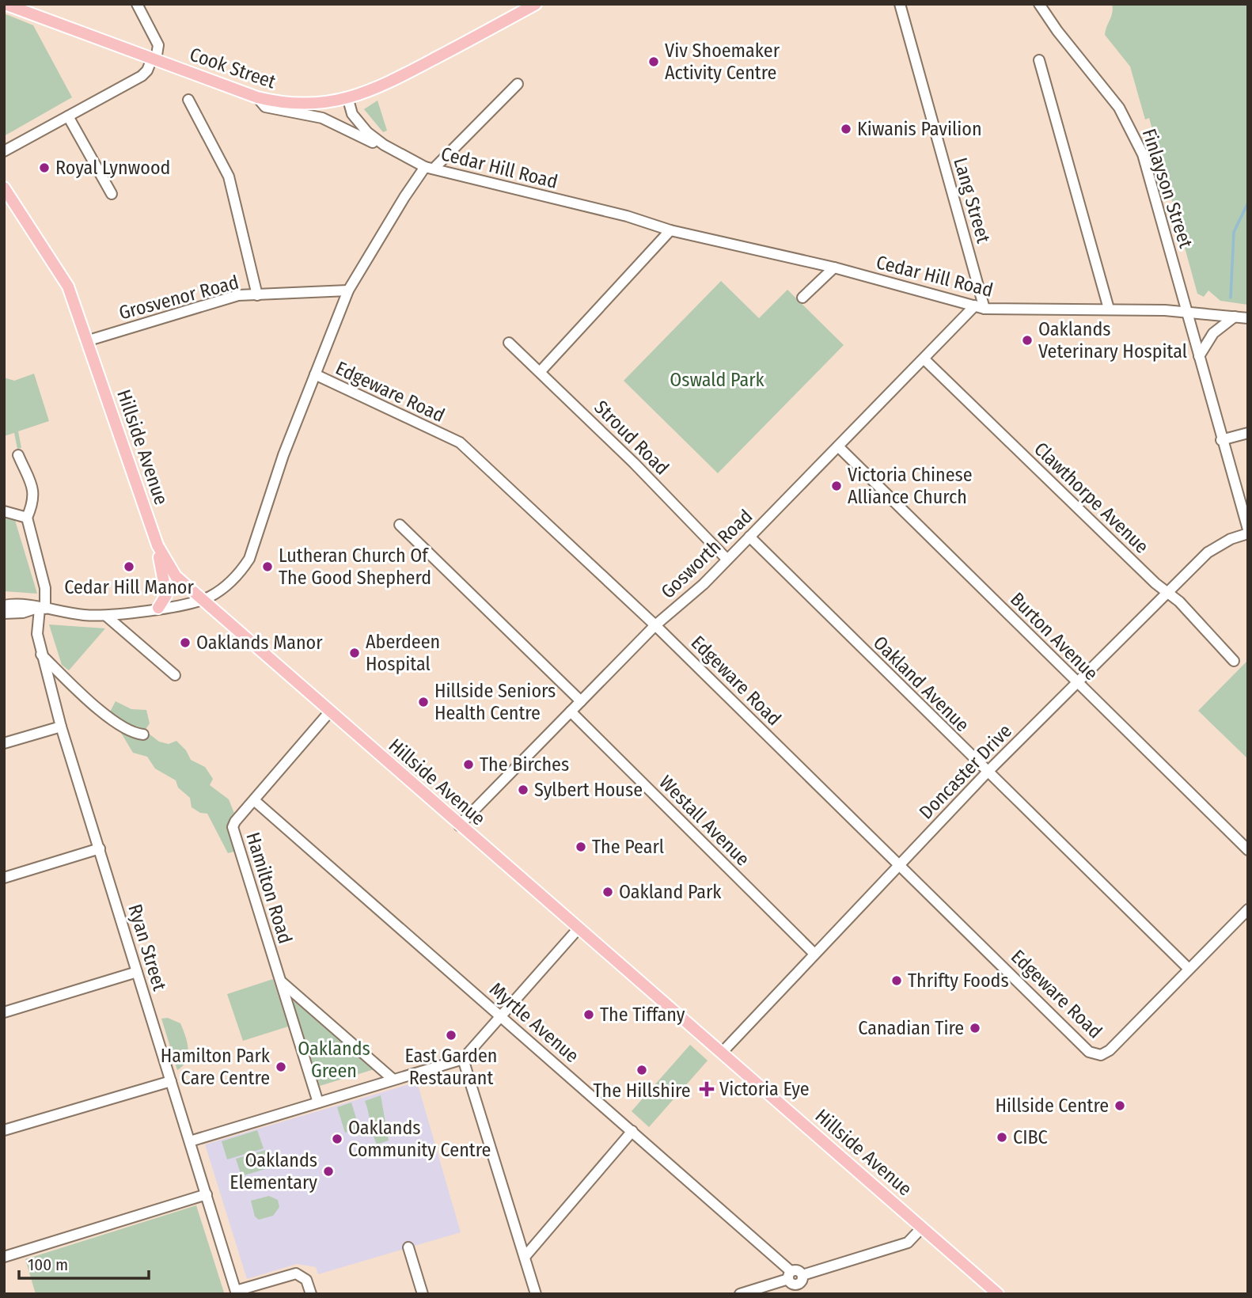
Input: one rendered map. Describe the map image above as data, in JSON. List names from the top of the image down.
{
  "streets": {
    "main road": ["Cook Street", "Hillside Avenue"],
    "street": [
      "Cedar Hill Road",
      "Finlayson Street",
      "Lang Street",
      "Grosvenor Road",
      "Edgeware Road",
      "Stroud Road",
      "Clawthorpe Avenue",
      "Gosworth Road",
      "Burton Avenue",
      "Oakland Avenue",
      "Doncaster Drive",
      "Westall Avenue",
      "Hamilton Road",
      "Ryan Street",
      "Myrtle Avenue"
    ]
  },
  "crossings": [
    ["Cedar Hill Road", "Finlayson Street"],
    ["Cedar Hill Road", "Lang Street"],
    ["Cedar Hill Road", "Grosvenor Road"],
    ["Cedar Hill Road", "Edgeware Road"],
    ["Cedar Hill Road", "Hillside Avenue"],
    ["Cedar Hill Road", "Gosworth Road"],
    ["Cedar Hill Road", "Ryan Street"],
    ["Finlayson Street", "Doncaster Drive"],
    ["Lang Street", "Gosworth Road"],
    ["Grosvenor Road", "Hillside Avenue"],
    ["Edgeware Road", "Gosworth Road"],
    ["Edgeware Road", "Oakland Avenue"],
    ["Edgeware Road", "Doncaster Drive"],
    ["Stroud Road", "Gosworth Road"],
    ["Hillside Avenue", "Gosworth Road"],
    ["Hillside Avenue", "Doncaster Drive"],
    ["Hillside Avenue", "Hamilton Road"],
    ["Clawthorpe Avenue", "Gosworth Road"],
    ["Clawthorpe Avenue", "Doncaster Drive"],
    ["Gosworth Road", "Burton Avenue"],
    ["Gosworth Road", "Oakland Avenue"],
    ["Gosworth Road", "Westall Avenue"],
    ["Burton Avenue", "Doncaster Drive"],
    ["Oakland Avenue", "Doncaster Drive"],
    ["Doncaster Drive", "Westall Avenue"],
    ["Hamilton Road", "Myrtle Avenue"]
  ],
  "parks": ["Oswald Park", "Oaklands Green"],
  "places": {
    "other": [
      "Viv Shoemaker Activity Centre",
      "Kiwanis Pavilion",
      "Royal Lynwood",
      "Oaklands Veterinary Hospital",
      "Victoria Chinese Alliance Church",
      "Cedar Hill Manor",
      "Lutheran Church Of The Good Shepherd",
      "Oaklands Manor",
      "Aberdeen Hospital",
      "Hillside Seniors Health Centre",
      "The Birches",
      "Sylbert House",
      "The Pearl",
      "Oakland Park",
      "Thrifty Foods",
      "The Tiffany",
      "Canadian Tire",
      "East Garden Restaurant",
      "Hamilton Park Care Centre",
      "The Hillshire",
      "Hillside Centre",
      "CIBC",
      "Oaklands Community Centre",
      "Oaklands Elementary"
    ],
    "health": ["Victoria Eye"]
  },
  "scale_bar": "100 m"
}
